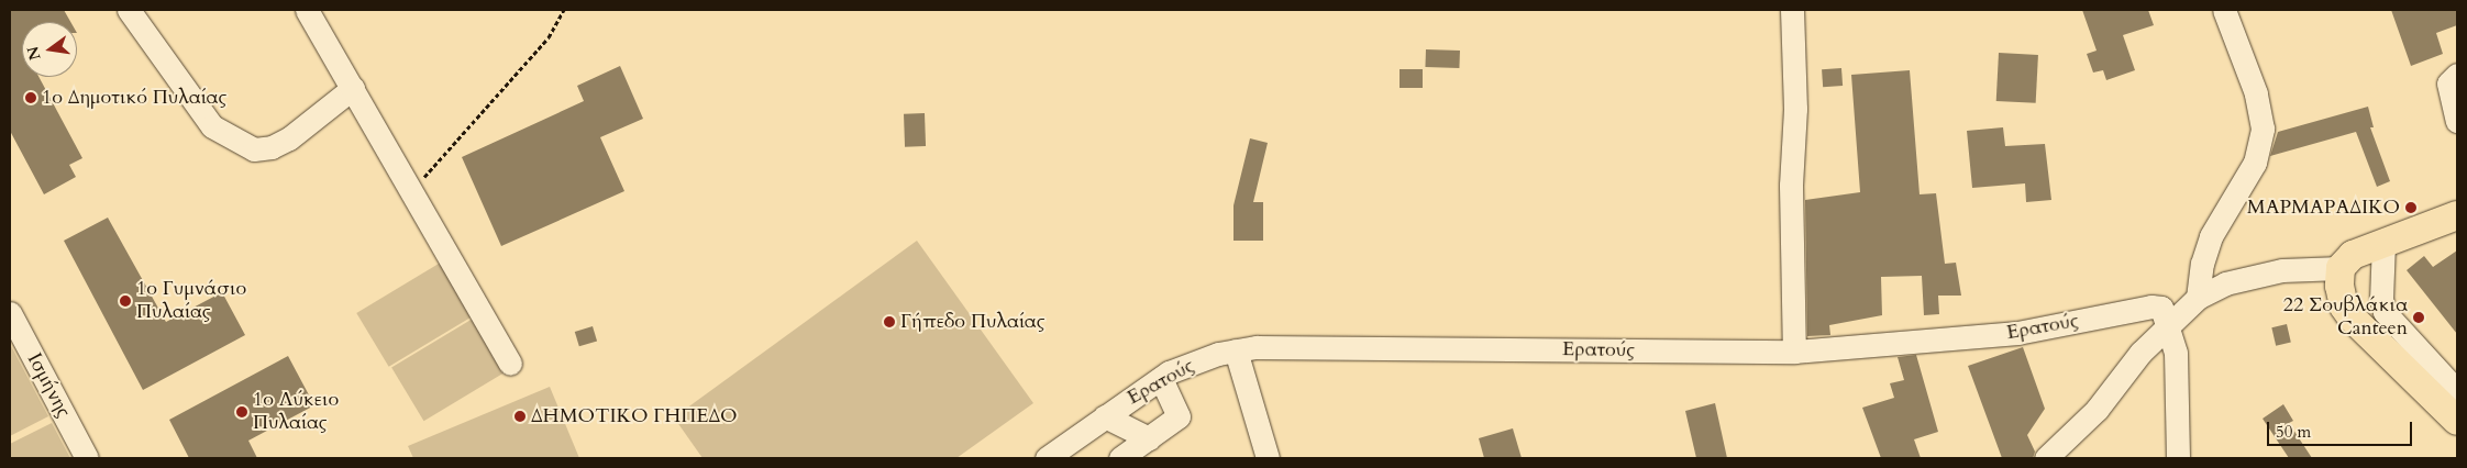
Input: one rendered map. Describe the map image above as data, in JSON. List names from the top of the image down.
{
  "streets": {
    "street": ["Ερατούς", "Ισμήνης"]
  },
  "places": [
    "1ο Δημοτικό Πυλαίας",
    "ΜΑΡΜΑΡΑΔΙΚΟ",
    "1ο Γυμνάσιο Πυλαίας",
    "22 Σουβλάκια Canteen",
    "Γήπεδο Πυλαίας",
    "1ο Λύκειο Πυλαίας",
    "ΔΗΜΟΤΙΚΟ ΓΗΠΕΔΟ"
  ],
  "scale_bar": "50 m",
  "north": "left"
}
